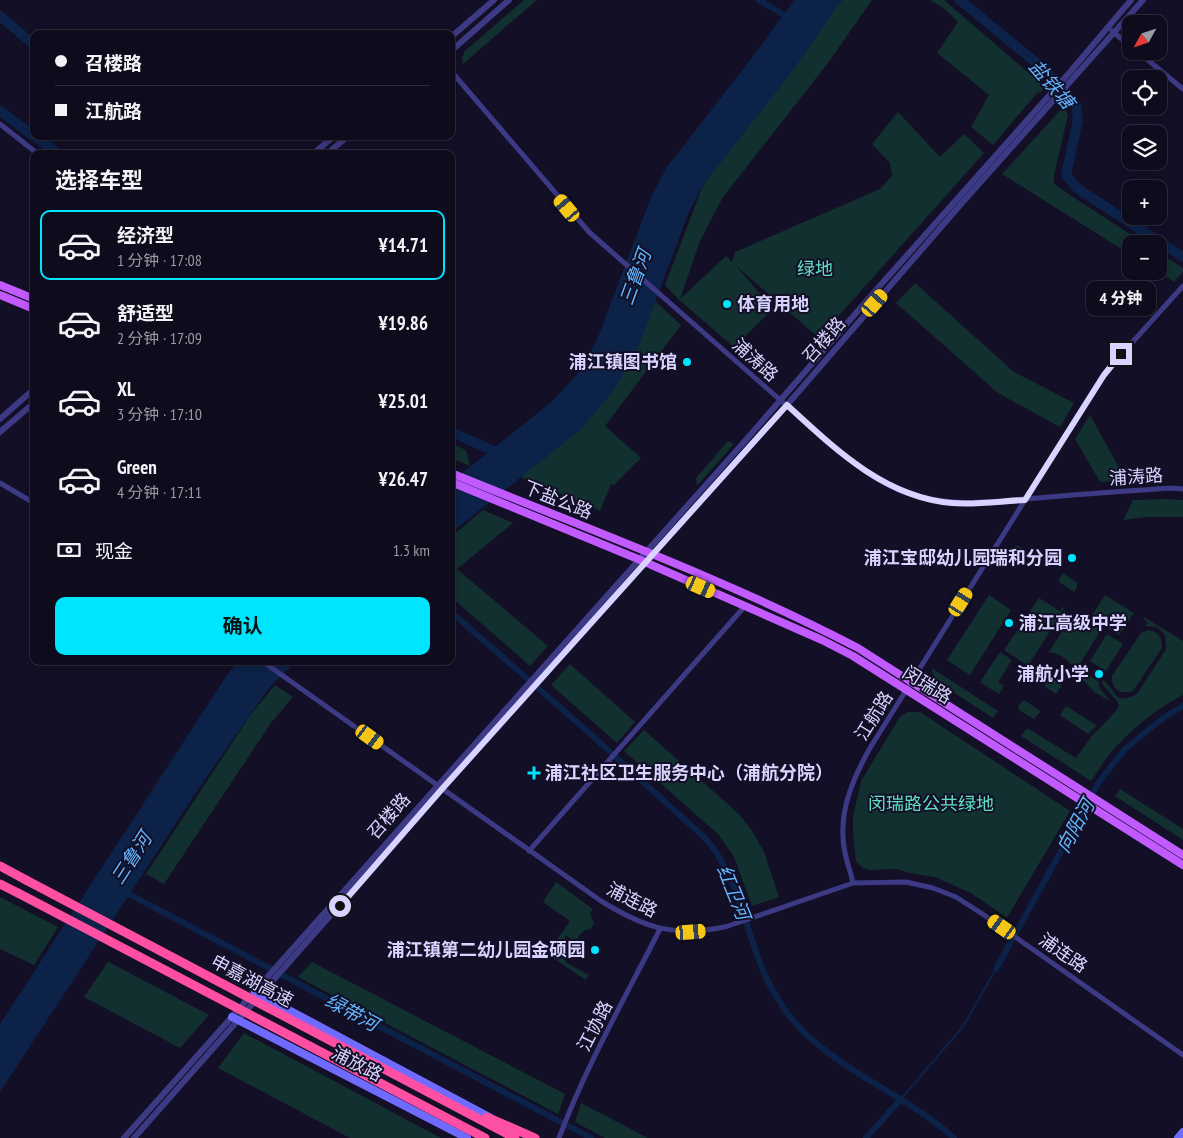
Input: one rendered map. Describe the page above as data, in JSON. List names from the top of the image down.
{
  "streets": {
    "highway": ["申嘉湖高速"],
    "main road": ["下盐公路", "闵瑞路", "浦放路"],
    "street": [
      "召楼路",
      "浦涛路",
      "江航路",
      "浦连路",
      "江协路"
    ]
  },
  "crossings": [
    ["召楼路", "浦涛路"],
    ["召楼路", "下盐公路"],
    ["召楼路", "闵瑞路"],
    ["召楼路", "浦连路"],
    ["浦涛路", "江航路"],
    ["下盐公路", "闵瑞路"],
    ["闵瑞路", "江航路"],
    ["江航路", "浦连路"],
    ["浦连路", "江协路"]
  ],
  "water": [
    "盐铁塘",
    "三鲁河",
    "向阳河",
    "红卫河",
    "绿带河"
  ],
  "parks": ["绿地", "闵瑞路公共绿地"],
  "places": {
    "other": [
      "体育用地",
      "浦江镇图书馆",
      "浦江宝邸幼儿园瑞和分园",
      "浦江高级中学",
      "浦航小学",
      "浦江镇第二幼儿园金硕园"
    ],
    "health": ["浦江社区卫生服务中心（浦航分院）"]
  },
  "north": "bottom left",
  "page": {
    "map_buttons": ["+", "−"],
    "banner": ["召楼路", "江航路"],
    "heading": "选择车型",
    "list": [
      {
        "name": "经济型",
        "note": "1 分钟 · 17:08",
        "value": "¥14.71"
      },
      {
        "name": "舒适型",
        "note": "2 分钟 · 17:09",
        "value": "¥19.86"
      },
      {
        "name": "XL",
        "note": "3 分钟 · 17:10",
        "value": "¥25.01"
      },
      {
        "name": "Green",
        "note": "4 分钟 · 17:11",
        "value": "¥26.47"
      }
    ],
    "bubble": "4 分钟",
    "pay": ["现金", "1.3 km"],
    "buttons": "确认"
  }
}
